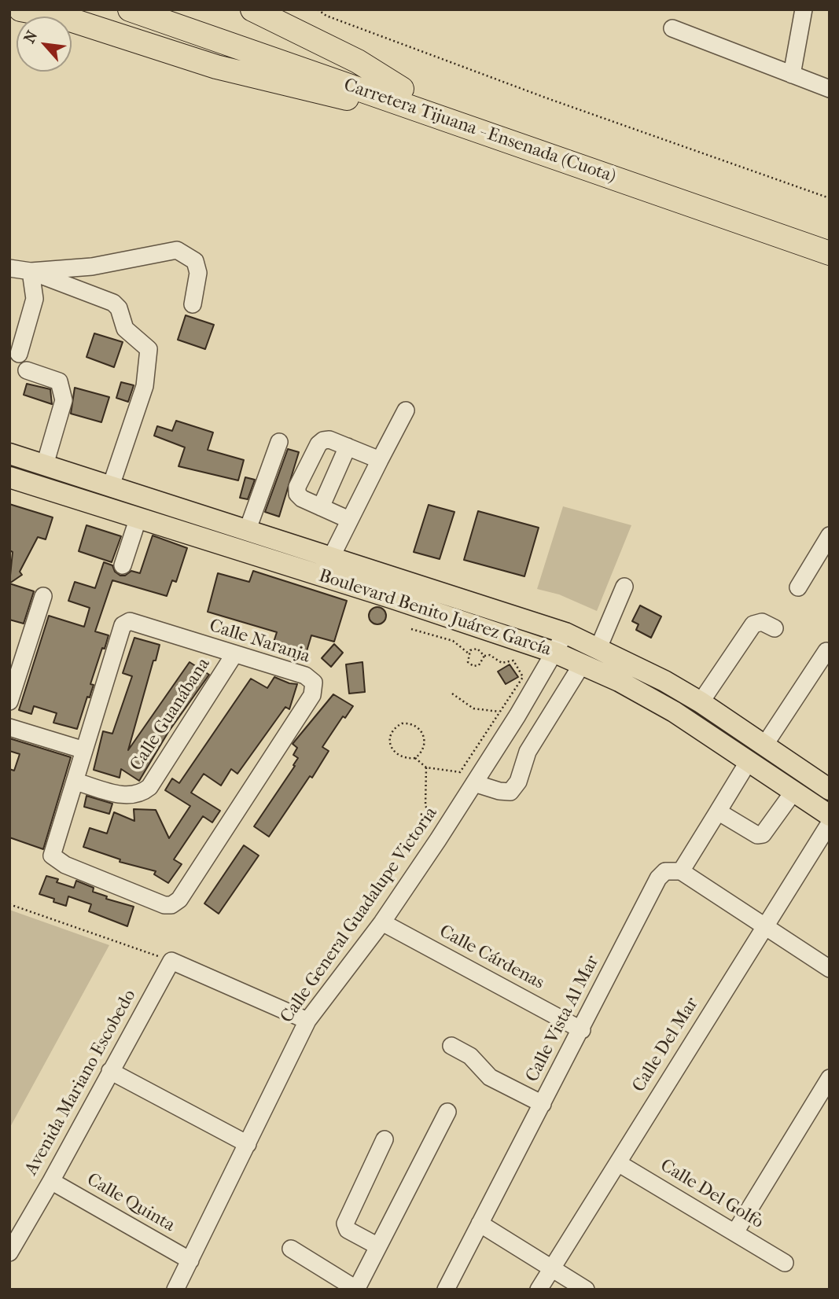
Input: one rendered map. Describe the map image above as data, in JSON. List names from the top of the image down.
{
  "streets": {
    "highway": ["Carretera Tijuana - Ensenada (Cuota)"],
    "main road": ["Boulevard Benito Juárez García"],
    "street": [
      "Calle Naranja",
      "Calle Guanábana",
      "Calle General Guadalupe Victoria",
      "Calle Cárdenas",
      "Calle Vista Al Mar",
      "Calle Del Mar",
      "Avenida Mariano Escobedo",
      "Calle Del Golfo",
      "Calle Quinta"
    ]
  },
  "crossings": [
    ["Boulevard Benito Juárez García", "Calle General Guadalupe Victoria"],
    ["Calle Naranja", "Calle Guanábana"],
    ["Calle General Guadalupe Victoria", "Calle Cárdenas"],
    ["Calle General Guadalupe Victoria", "Calle Quinta"],
    ["Calle Cárdenas", "Calle Vista Al Mar"],
    ["Calle Del Mar", "Calle Del Golfo"],
    ["Avenida Mariano Escobedo", "Calle Quinta"]
  ],
  "north": "top left"
}
